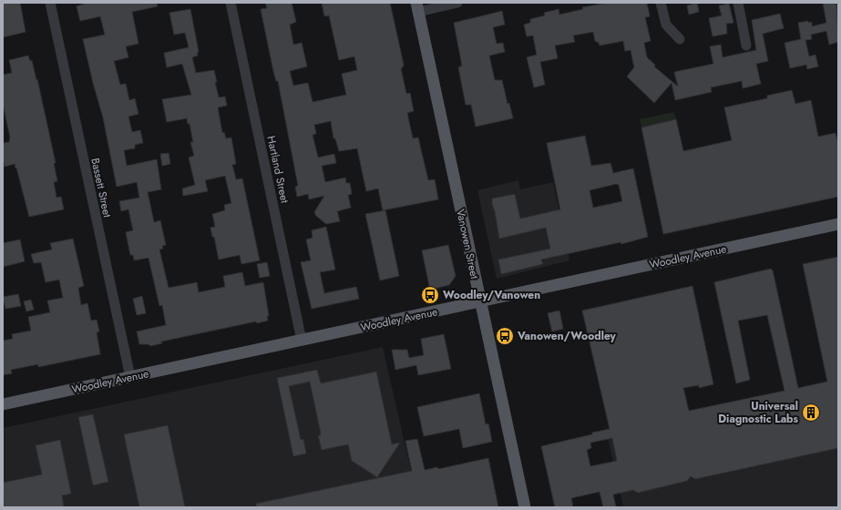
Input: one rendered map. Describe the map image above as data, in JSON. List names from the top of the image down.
{
  "streets": {
    "main road": ["Vanowen Street", "Woodley Avenue"],
    "street": ["Hartland Street", "Bassett Street"]
  },
  "crossings": [
    ["Hartland Street", "Woodley Avenue"],
    ["Bassett Street", "Woodley Avenue"],
    ["Vanowen Street", "Woodley Avenue"]
  ],
  "places": {
    "bus stop": ["Woodley/Vanowen", "Vanowen/Woodley"],
    "building": ["Universal Diagnostic Labs"]
  }
}
